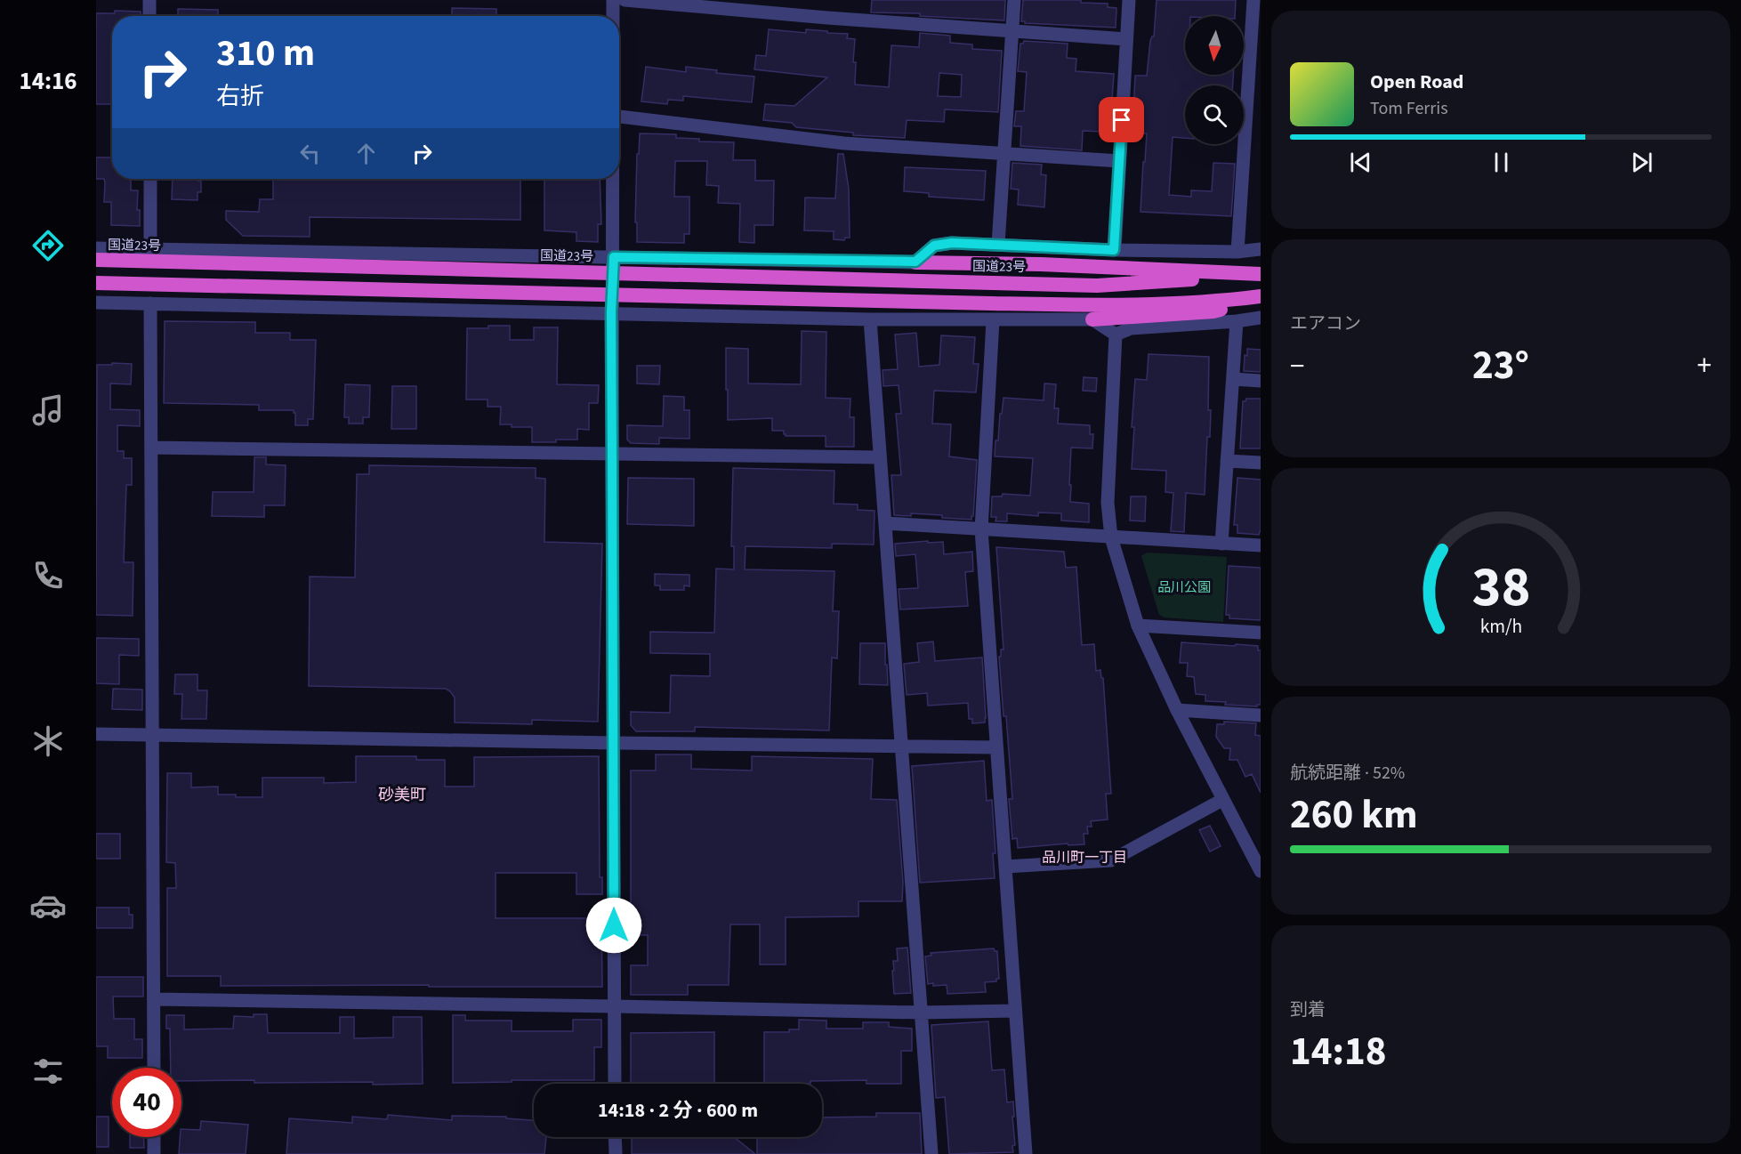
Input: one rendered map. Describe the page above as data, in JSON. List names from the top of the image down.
{
  "streets": {
    "highway": ["国道23号"]
  },
  "districts": ["砂美町", "品川町一丁目"],
  "parks": ["品川公園"],
  "north": "bottom",
  "page": {
    "tabs": "14:16",
    "turn": ["310 m", "右折"],
    "song": ["Open Road", "Tom Ferris"],
    "tile": [
      "エアコン",
      ["航続距離 · 52%", "260 km"],
      ["到着", "14:18"]
    ],
    "heat": ["−", "23°", "+"],
    "limit": "40",
    "trip": "14:18 · 2 分 · 600 m",
    "gauge": ["38", "km/h"]
  }
}
